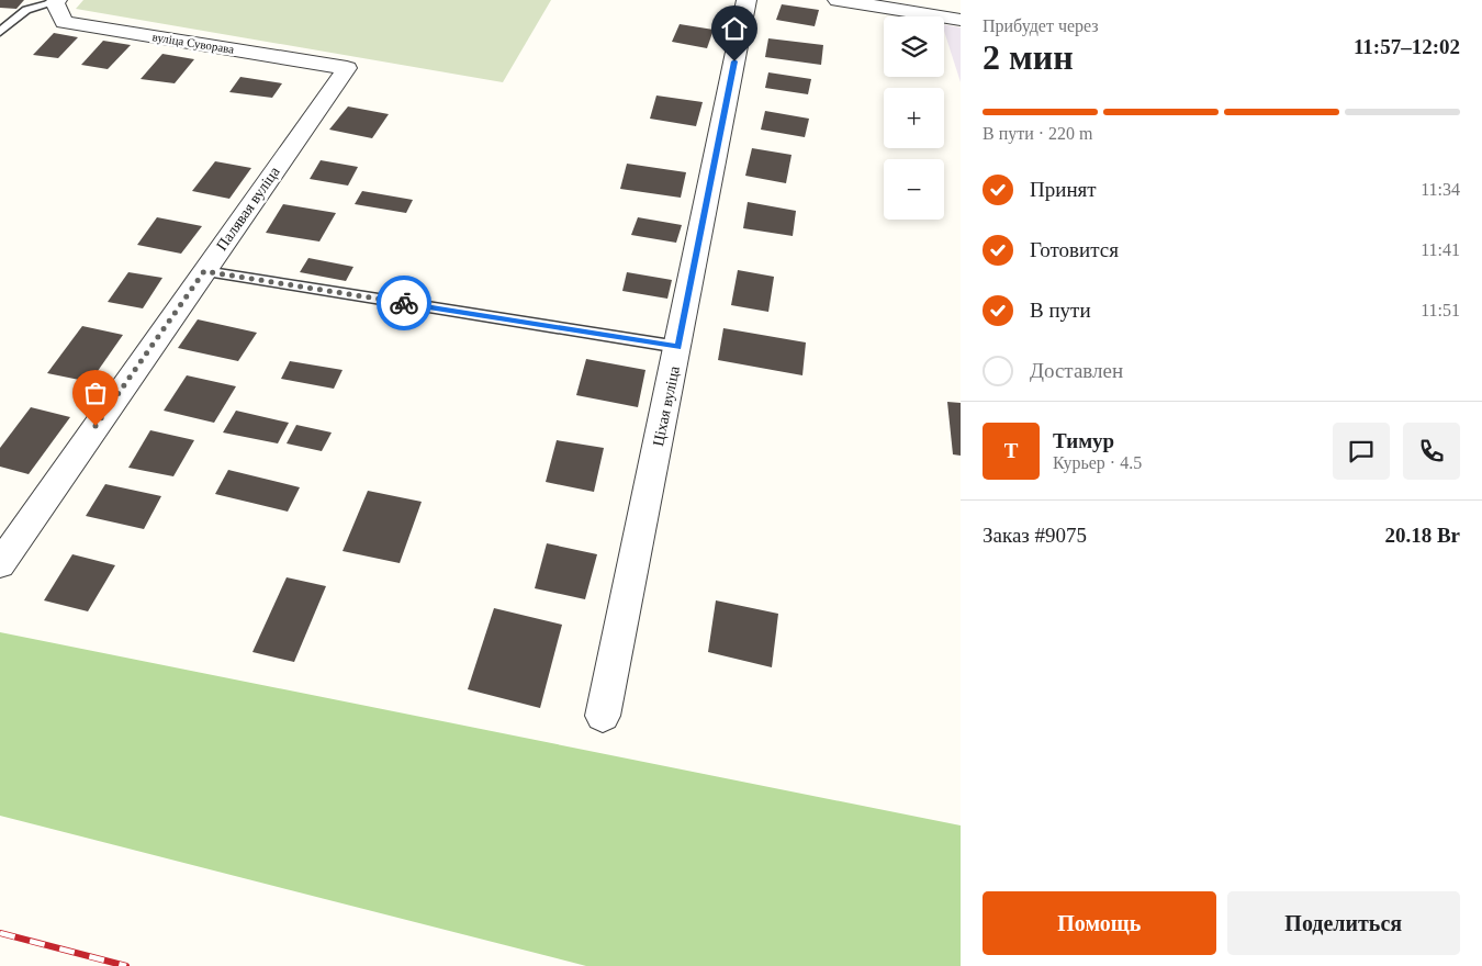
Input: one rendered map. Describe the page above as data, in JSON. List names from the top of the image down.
{
  "streets": {
    "street": ["вуліца Суворава", "Палявая вуліца", "Ціхая вуліца"]
  },
  "crossings": [
    ["вуліца Суворава", "Палявая вуліца"]
  ],
  "page": {
    "heading": ["2 мин", "Прибудет через", "11:57–12:02"],
    "panel": [
      "Тимур",
      "Курьер · 4.5",
      "Заказ #9075",
      "20.18 Br"
    ],
    "map_buttons": ["+", "−"],
    "bar": "В пути · 220 m",
    "list": [
      ["Принят", "11:34"],
      ["Готовится", "11:41"],
      ["В пути", "11:51"],
      "Доставлен"
    ],
    "round": "Т",
    "buttons": ["Помощь", "Поделиться"]
  }
}
